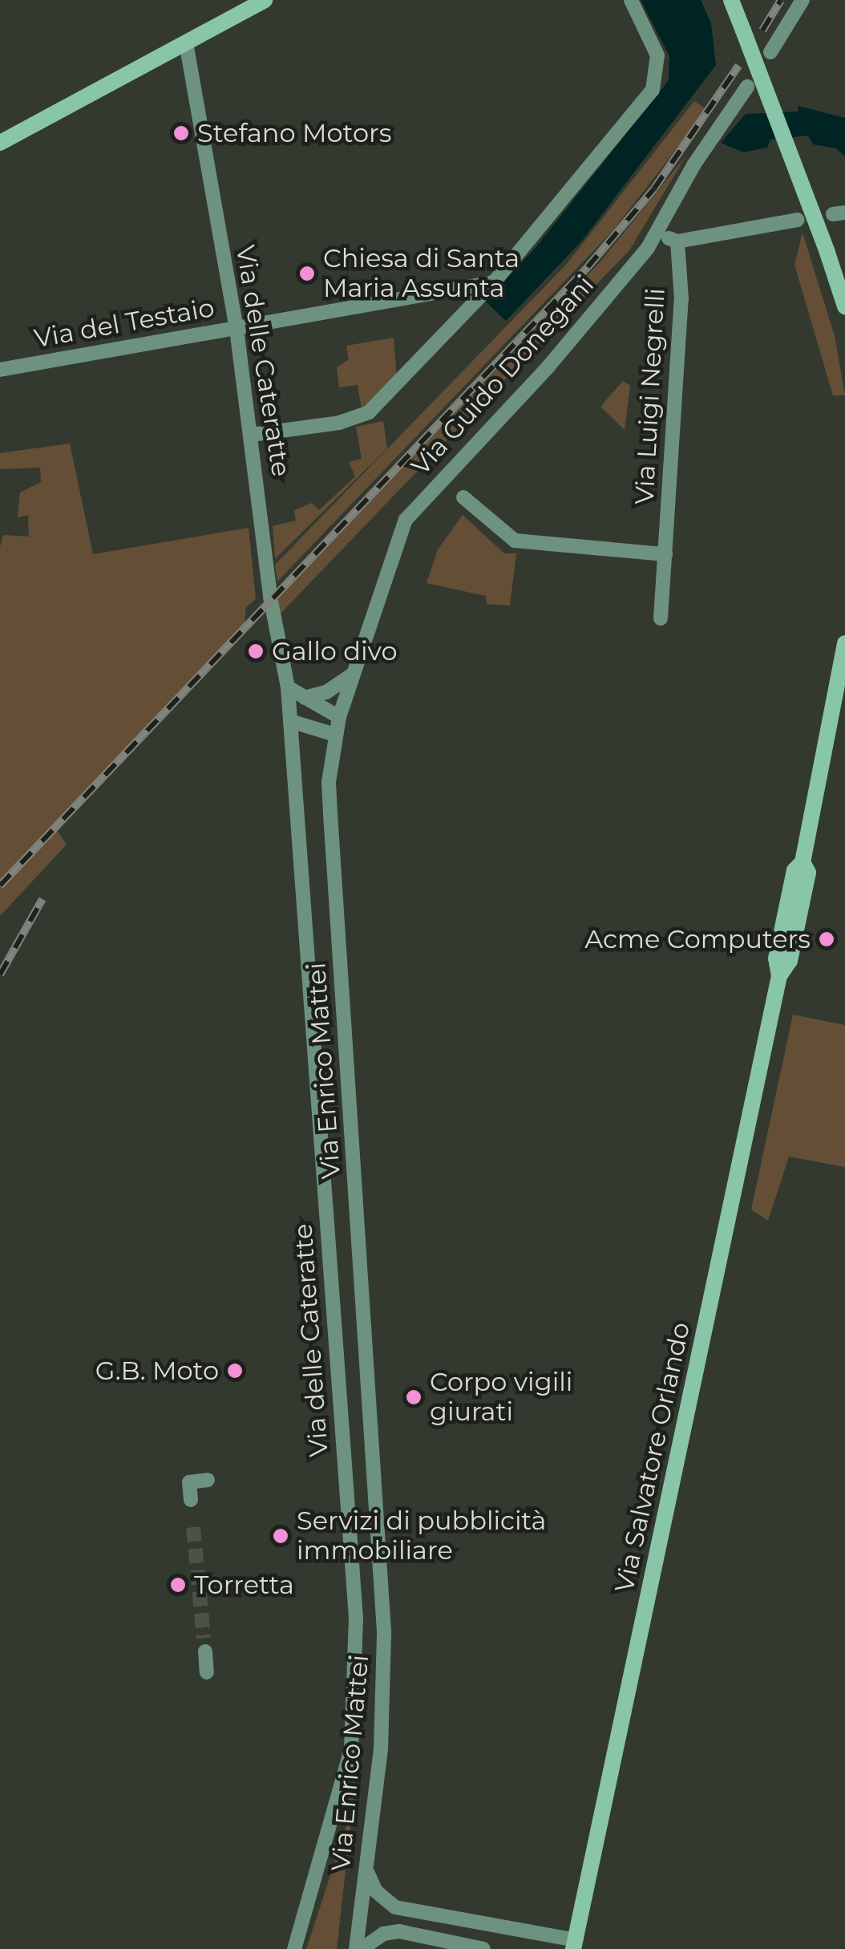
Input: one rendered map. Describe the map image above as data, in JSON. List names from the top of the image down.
{
  "streets": {
    "main road": ["Via Salvatore Orlando"],
    "street": [
      "Via del Testaio",
      "Via delle Cateratte",
      "Via Guido Donegani",
      "Via Luigi Negrelli",
      "Via Enrico Mattei"
    ]
  },
  "crossings": [
    ["Via del Testaio", "Via delle Cateratte"],
    ["Via Guido Donegani", "Via Enrico Mattei"]
  ],
  "places": [
    "Stefano Motors",
    "Chiesa di Santa Maria Assunta",
    "Gallo divo",
    "Acme Computers",
    "G.B. Moto",
    "Corpo vigili giurati",
    "Servizi di pubblicità immobiliare",
    "Torretta"
  ]
}
